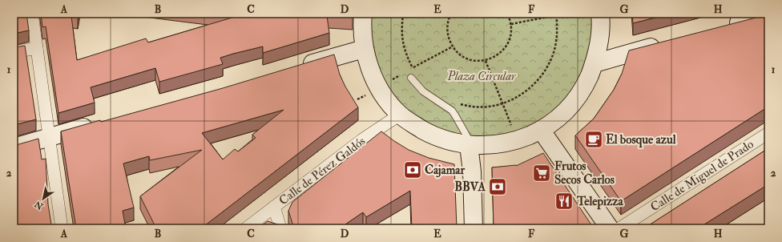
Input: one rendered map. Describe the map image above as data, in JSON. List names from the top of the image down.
{
  "streets": {
    "street": ["Calle de Pérez Galdós", "Calle de Miguel de Prado"]
  },
  "parks": ["Plaza Circular"],
  "places": {
    "cafe": ["El bosque azul"],
    "bank": ["Cajamar", "BBVA"],
    "supermarket": ["Frutos Secos Carlos"],
    "restaurant": ["Telepizza"]
  },
  "north": "bottom left",
  "grid": {
    "columns": [
      "A",
      "B",
      "C",
      "D",
      "E",
      "F",
      "G",
      "H"
    ],
    "rows": ["1", "2"]
  }
}
